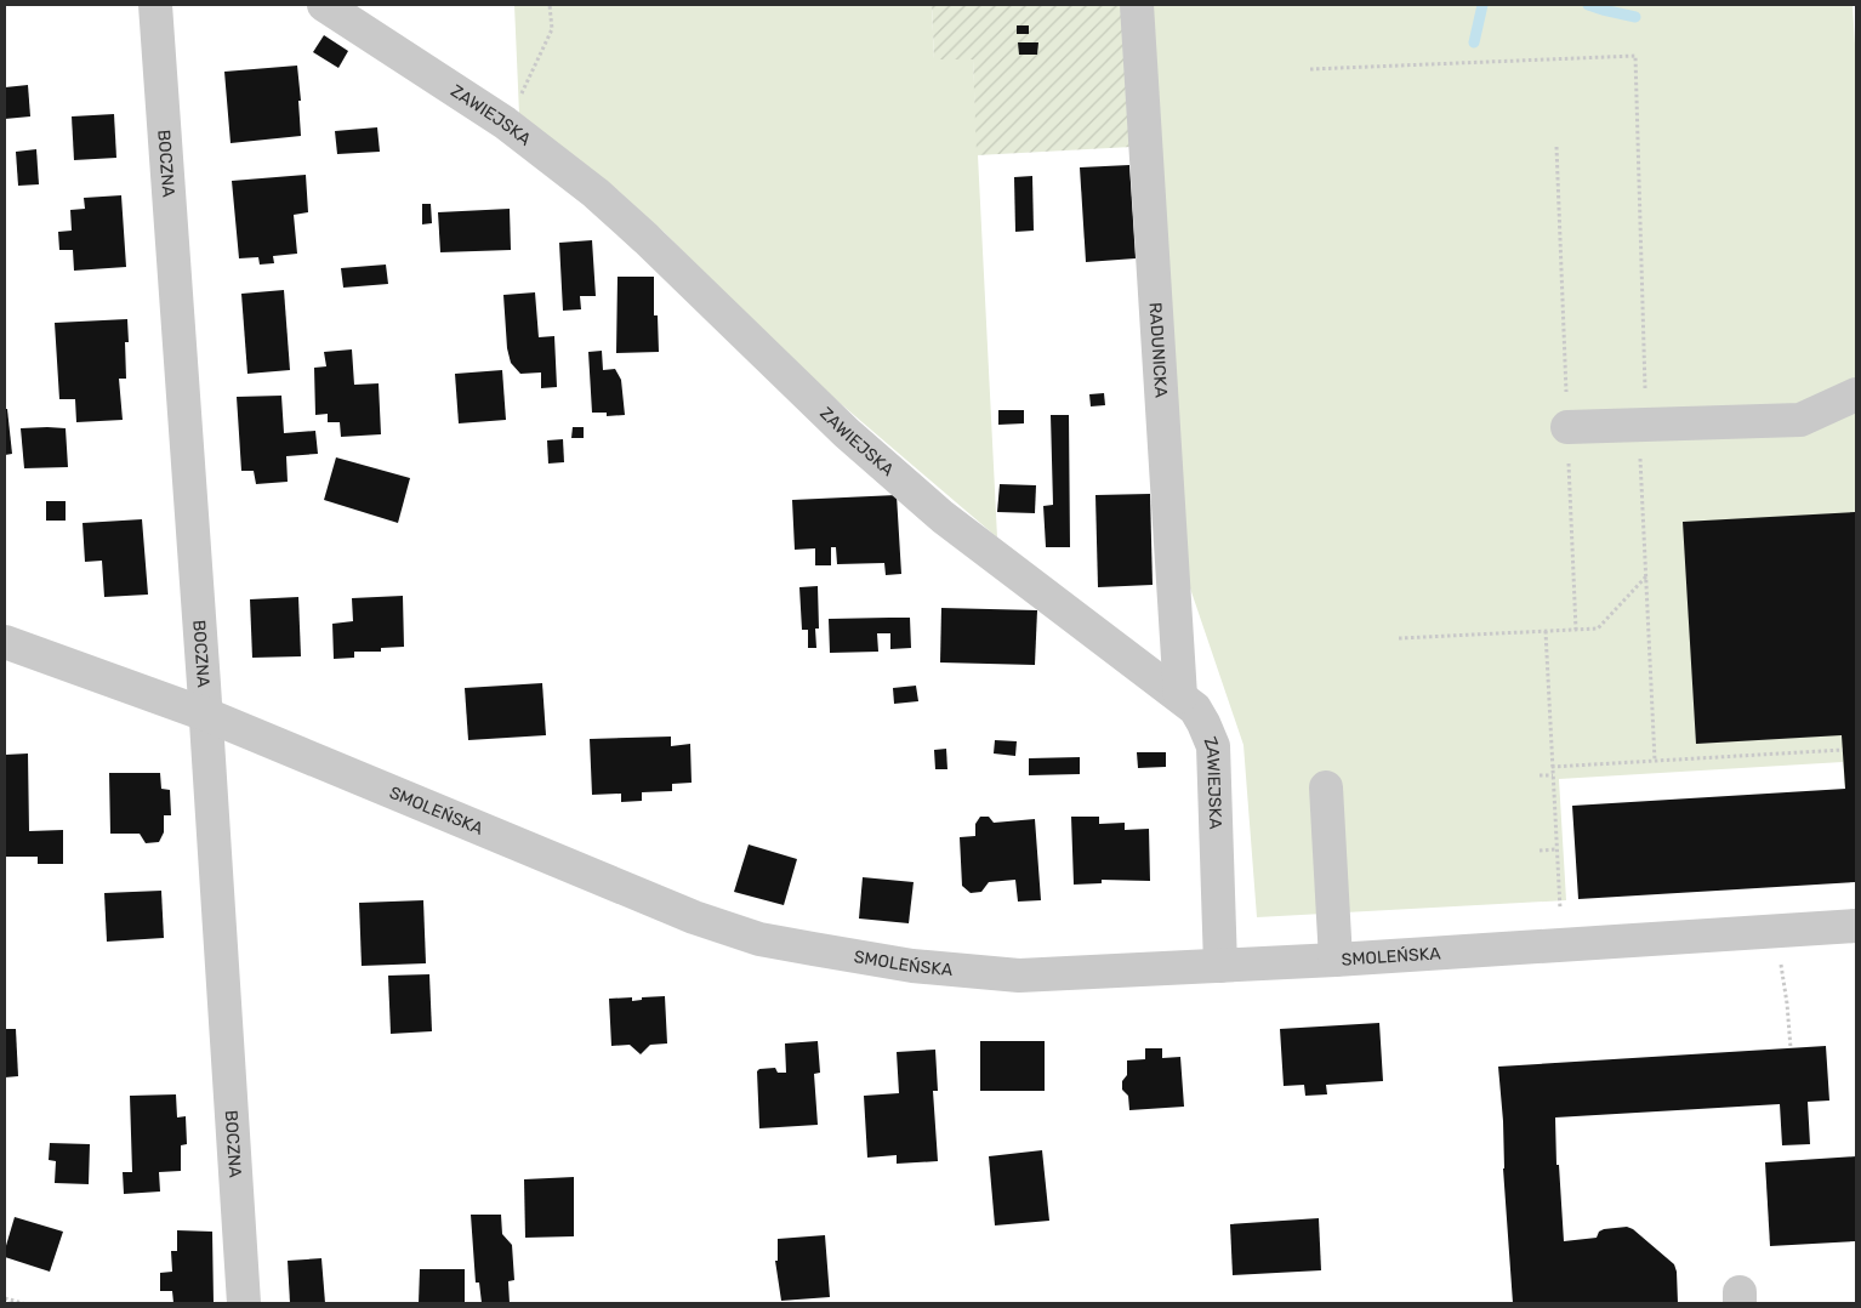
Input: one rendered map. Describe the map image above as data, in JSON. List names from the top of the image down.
{
  "streets": {
    "street": [
      "ZAWIEJSKA",
      "BOCZNA",
      "RADUNICKA",
      "SMOLEŃSKA"
    ]
  },
  "crossings": [
    ["ZAWIEJSKA", "RADUNICKA"],
    ["ZAWIEJSKA", "SMOLEŃSKA"],
    ["BOCZNA", "SMOLEŃSKA"]
  ]
}
